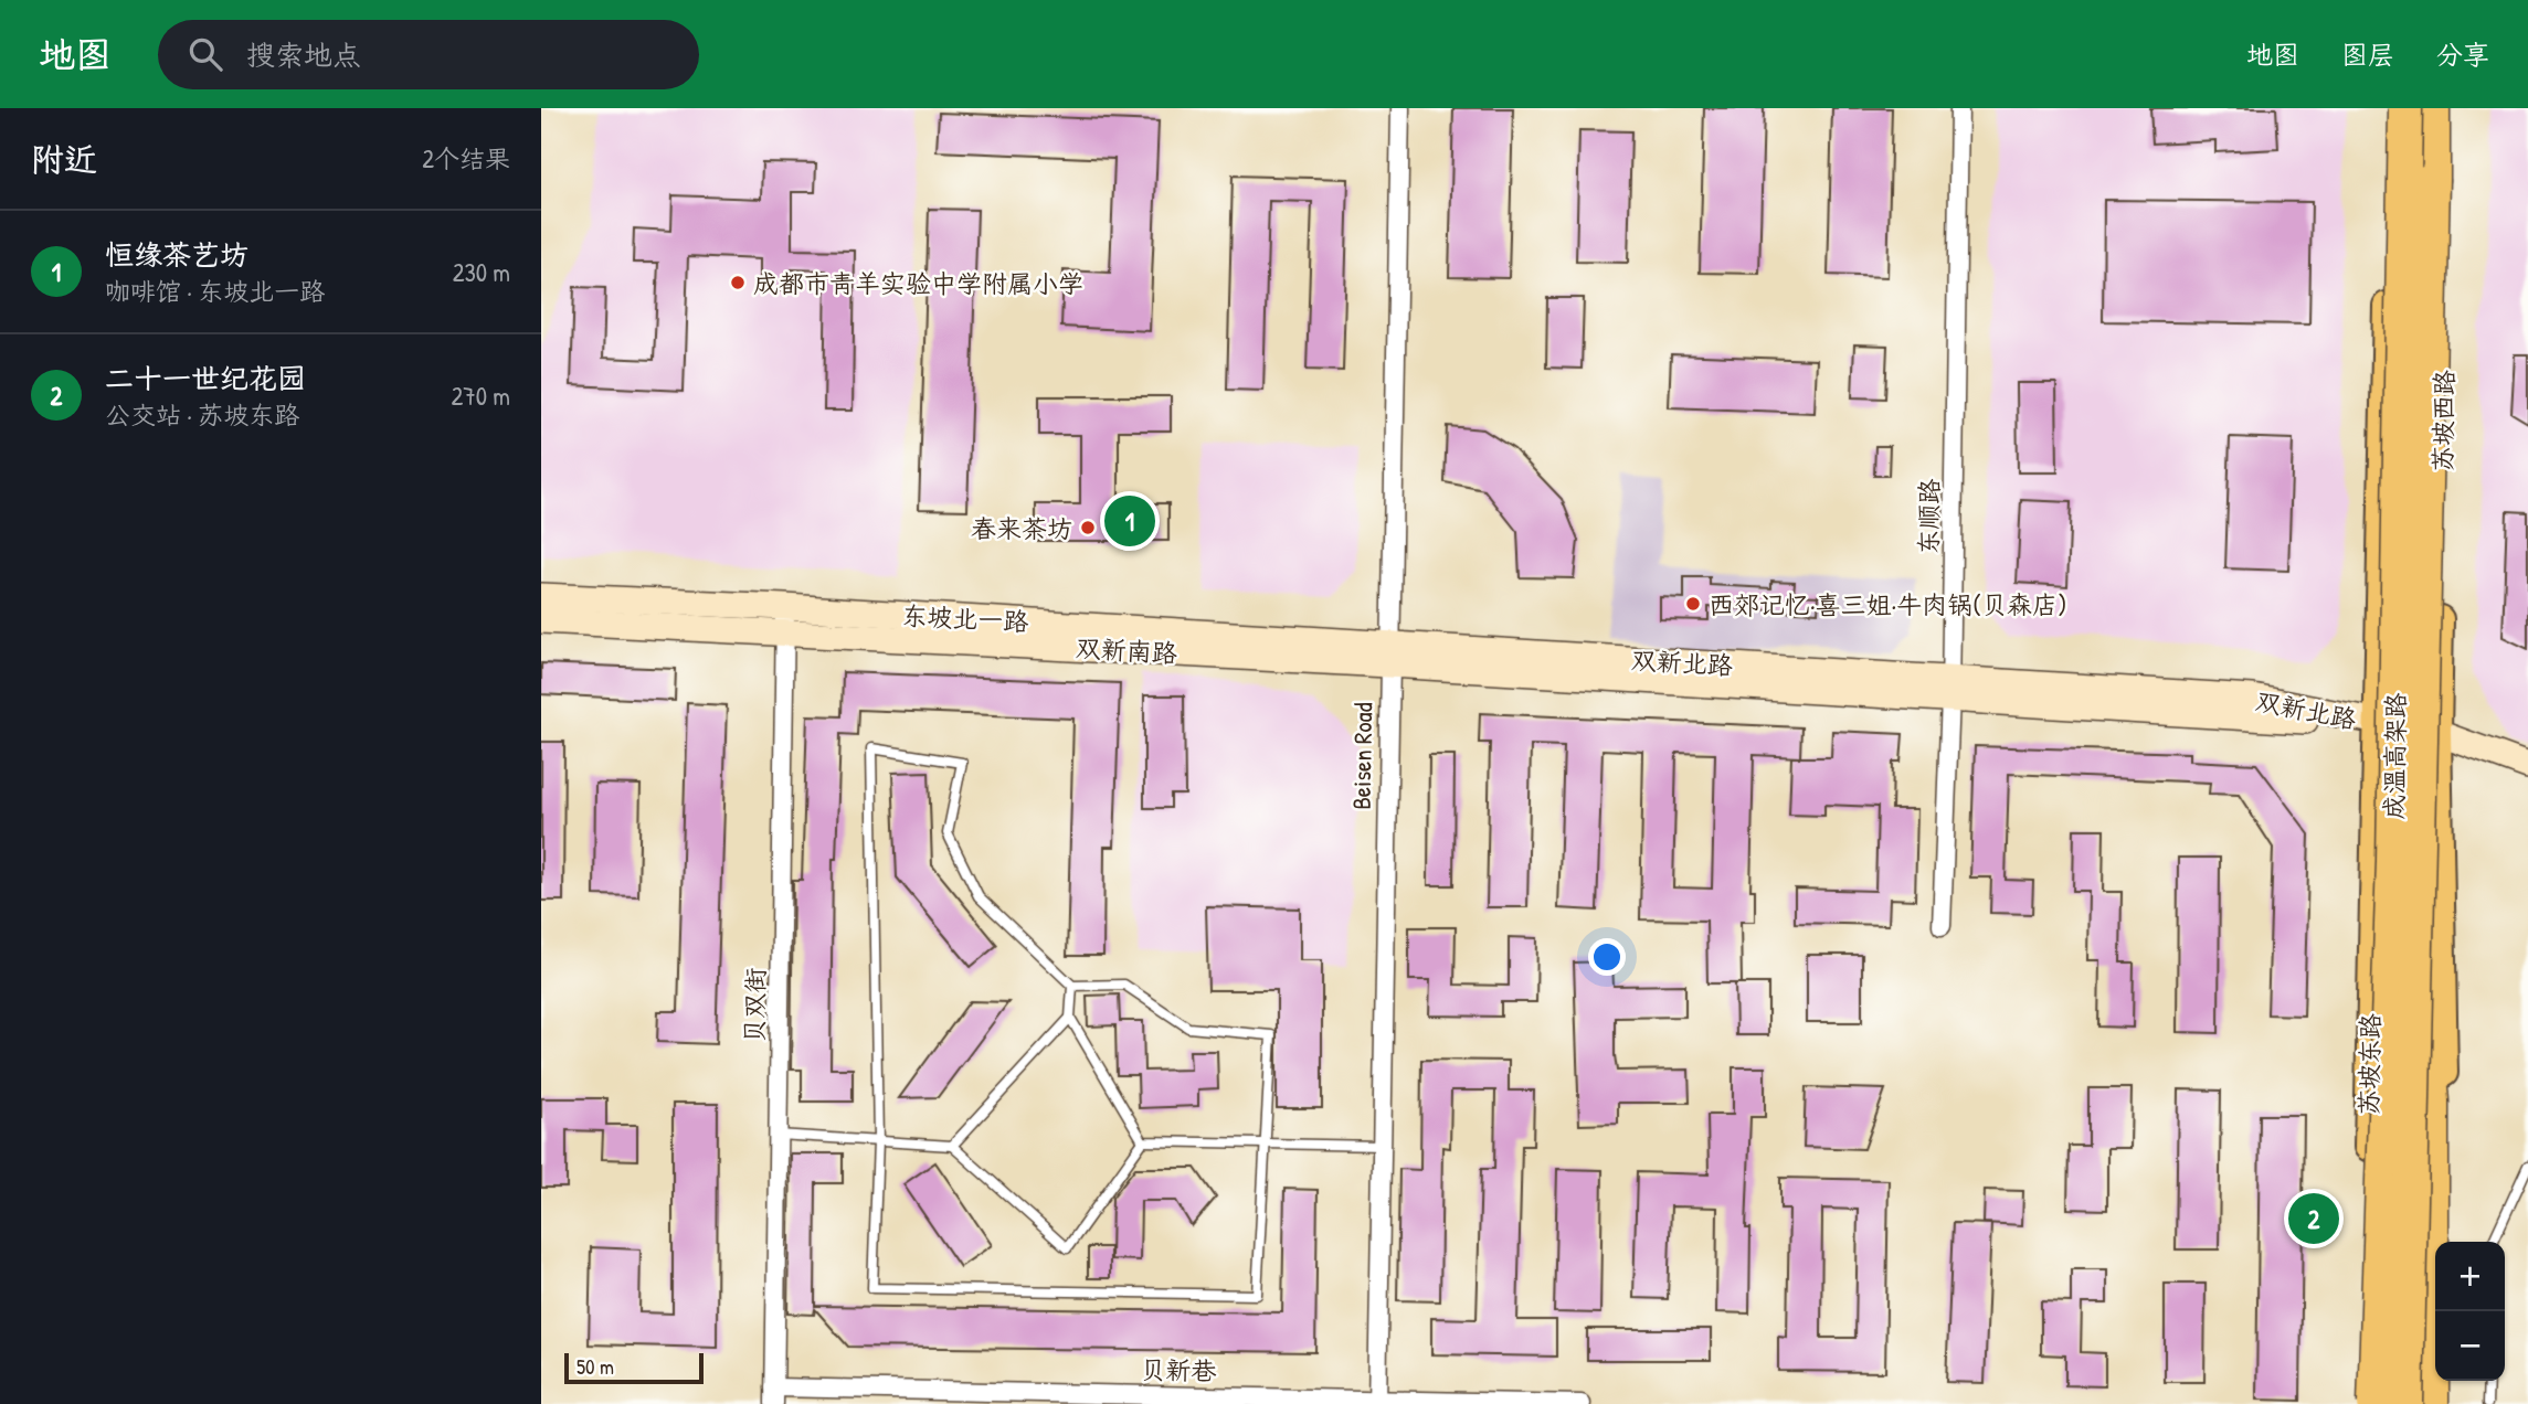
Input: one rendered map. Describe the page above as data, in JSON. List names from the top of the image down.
{
  "streets": {
    "highway": ["成温高架路"],
    "main road": ["苏坡西路", "苏坡东路"],
    "street": [
      "东顺路",
      "双新南路",
      "双新北路",
      "Beisen Road",
      "贝双街",
      "贝新巷"
    ]
  },
  "crossings": [
    ["苏坡西路", "双新北路"],
    ["东顺路", "双新北路"],
    ["双新南路", "双新北路"],
    ["双新南路", "Beisen Road"],
    ["双新南路", "贝双街"],
    ["双新北路", "Beisen Road"],
    ["双新北路", "苏坡东路"],
    ["Beisen Road", "贝新巷"],
    ["贝双街", "贝新巷"]
  ],
  "places": ["成都市青羊实验中学附属小学", "春来茶坊", "西郊记忆·喜三姐·牛肉锅(贝森店)"],
  "scale_bar": "50 m",
  "page": {
    "header": "地图",
    "search": "搜索地点",
    "nav": ["地图", "图层", "分享"],
    "heading": ["附近", "2个结果"],
    "list": [
      {
        "mark": "1",
        "name": "恒缘茶艺坊",
        "note": "咖啡馆 · 东坡北一路",
        "value": "230 m"
      },
      {
        "mark": "2",
        "name": "二十一世纪花园",
        "note": "公交站 · 苏坡东路",
        "value": "270 m"
      }
    ],
    "pins": ["1", "2"],
    "map_buttons": ["+", "−"],
    "scale": "50 m"
  }
}
